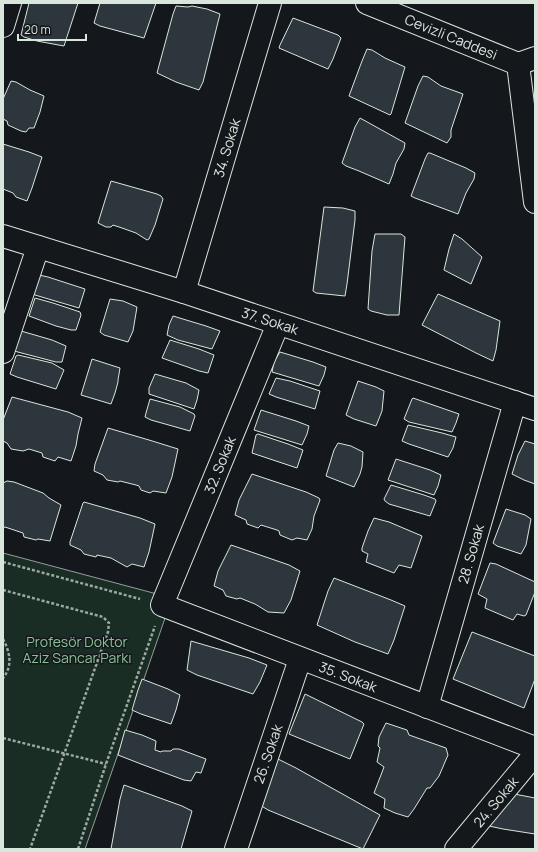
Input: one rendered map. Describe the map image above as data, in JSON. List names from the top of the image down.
{
  "streets": {
    "street": [
      "Cevizli Caddesi",
      "34. Sokak",
      "37. Sokak",
      "32. Sokak",
      "28. Sokak",
      "35. Sokak",
      "26. Sokak",
      "24. Sokak"
    ]
  },
  "crossings": [
    ["34. Sokak", "37. Sokak"],
    ["37. Sokak", "32. Sokak"],
    ["37. Sokak", "28. Sokak"],
    ["32. Sokak", "35. Sokak"],
    ["28. Sokak", "35. Sokak"],
    ["35. Sokak", "26. Sokak"]
  ],
  "parks": ["Profesör Doktor Aziz Sancar Parkı"],
  "scale_bar": "20 m"
}
